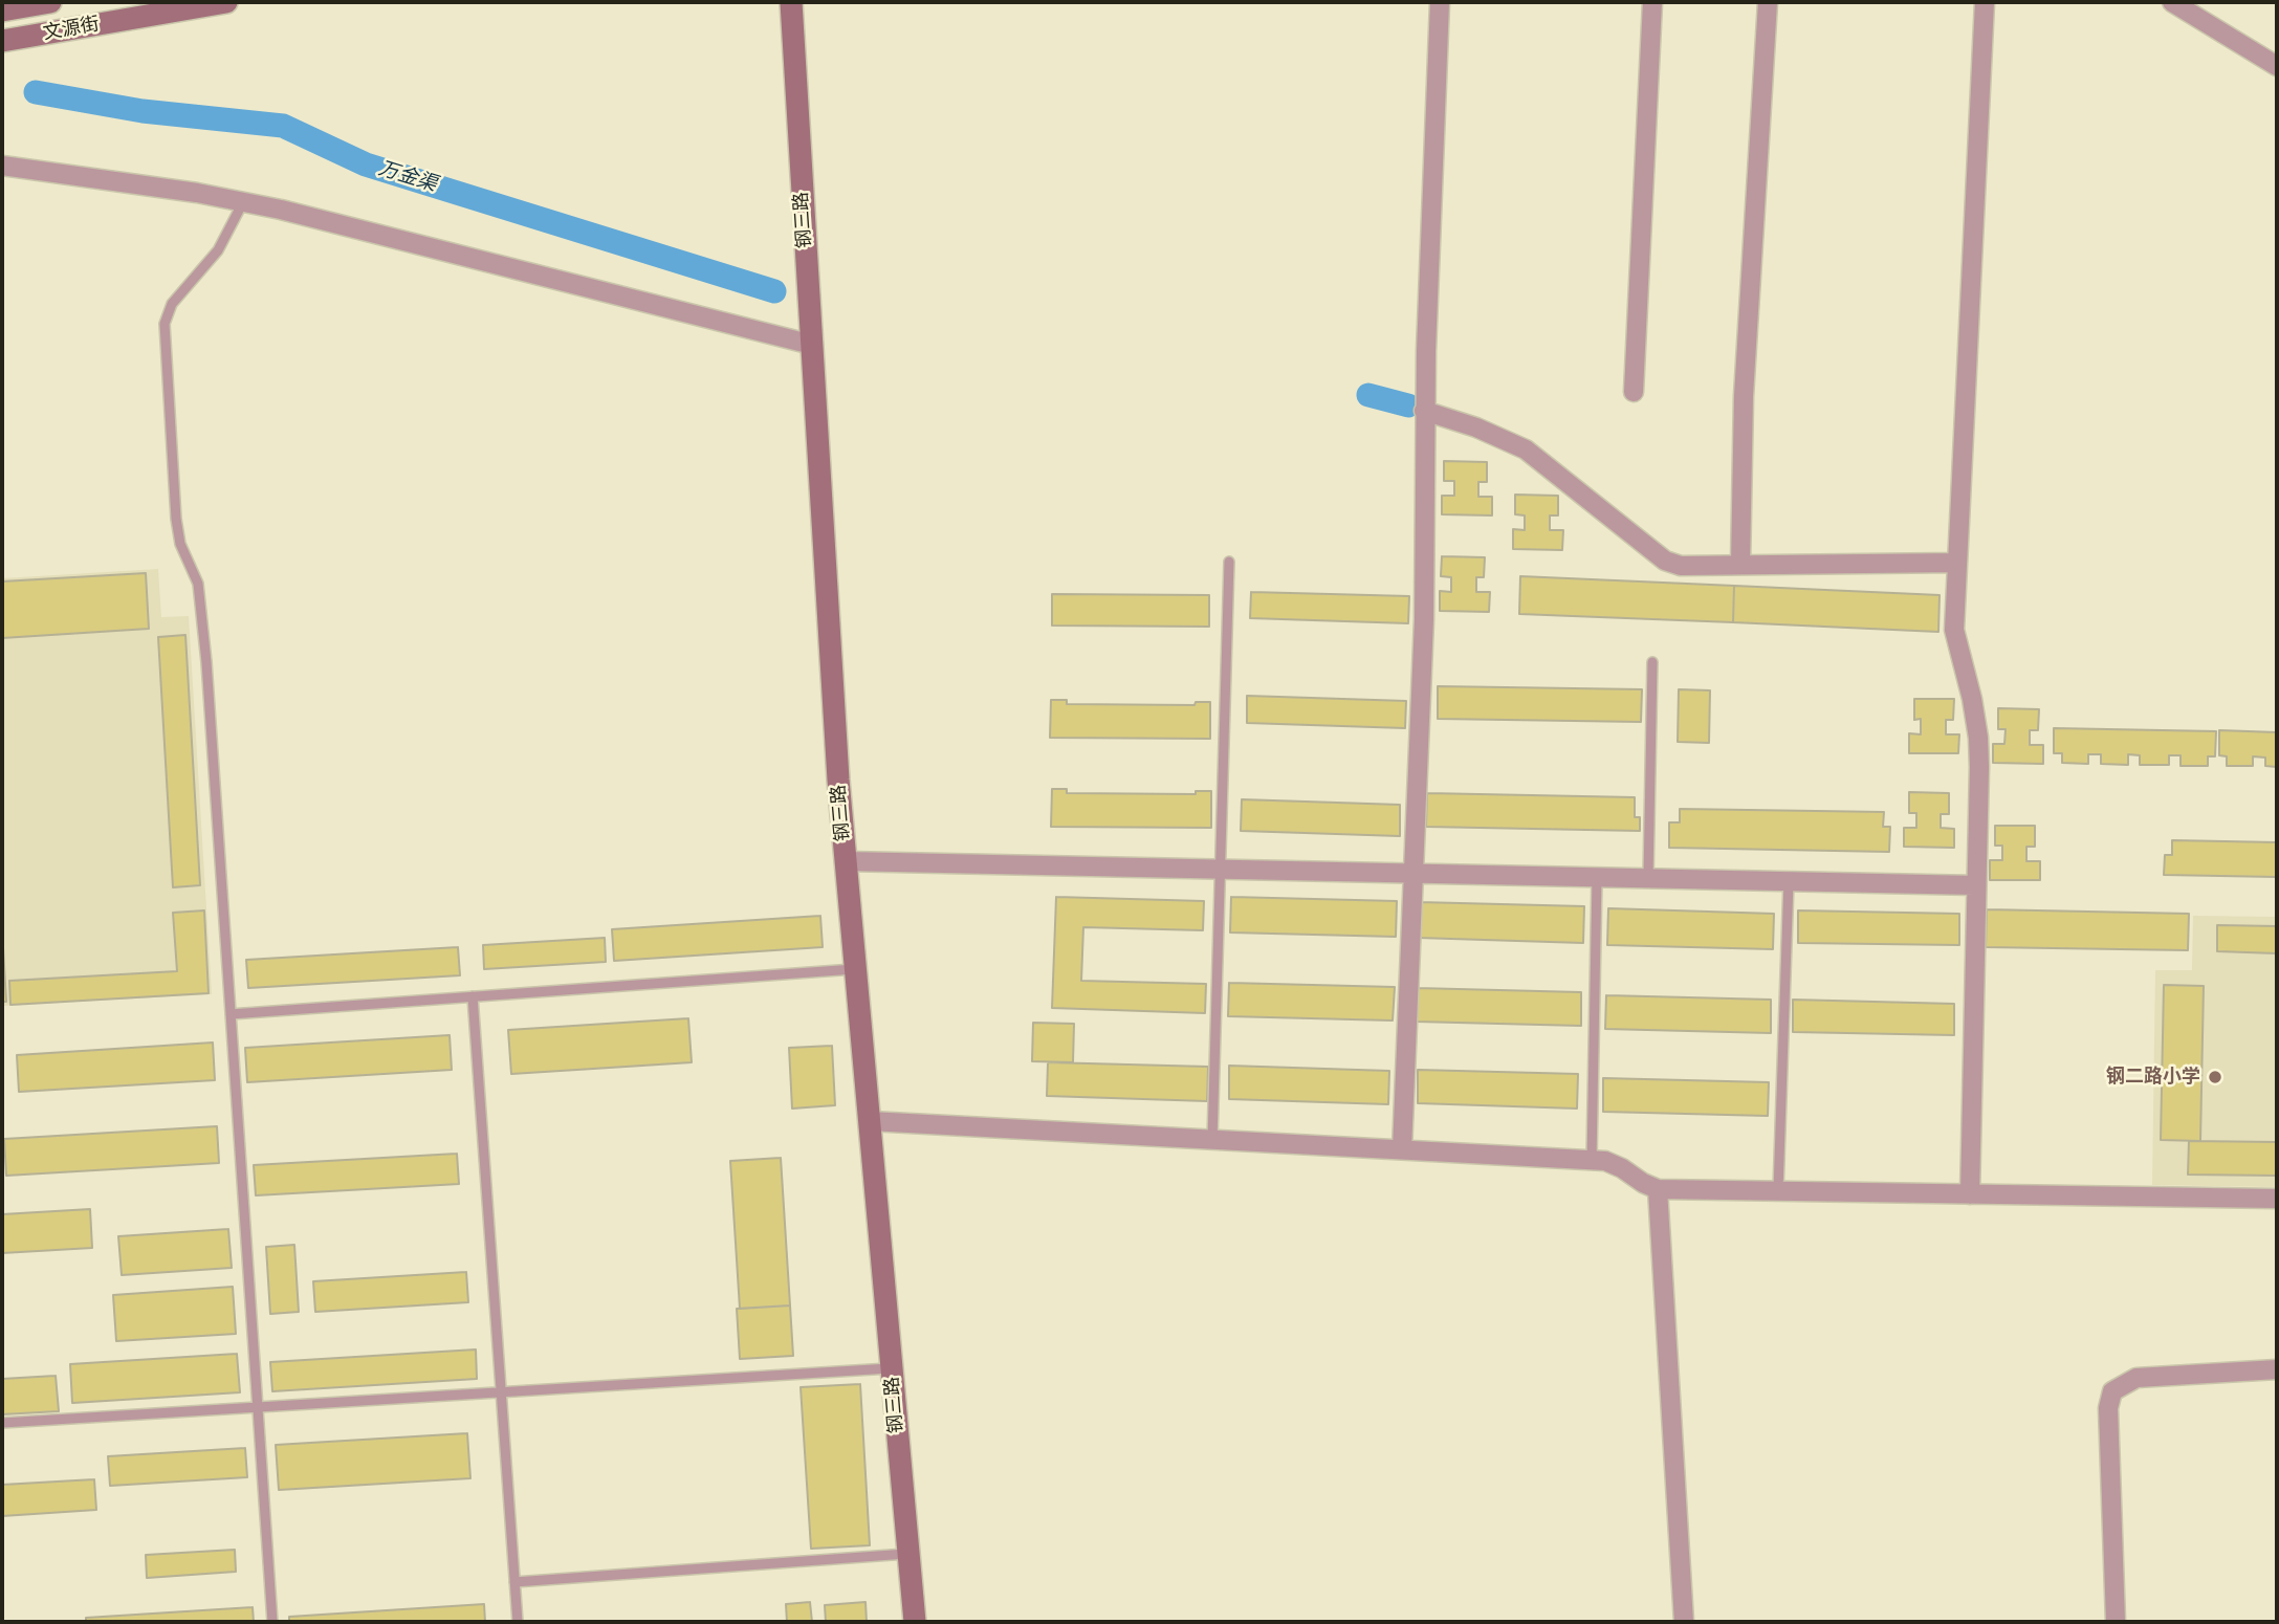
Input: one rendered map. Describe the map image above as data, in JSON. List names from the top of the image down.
{
  "streets": {
    "street": ["文源街", "钢三路"]
  },
  "water": ["万金渠"],
  "places": ["钢二路小学"]
}
